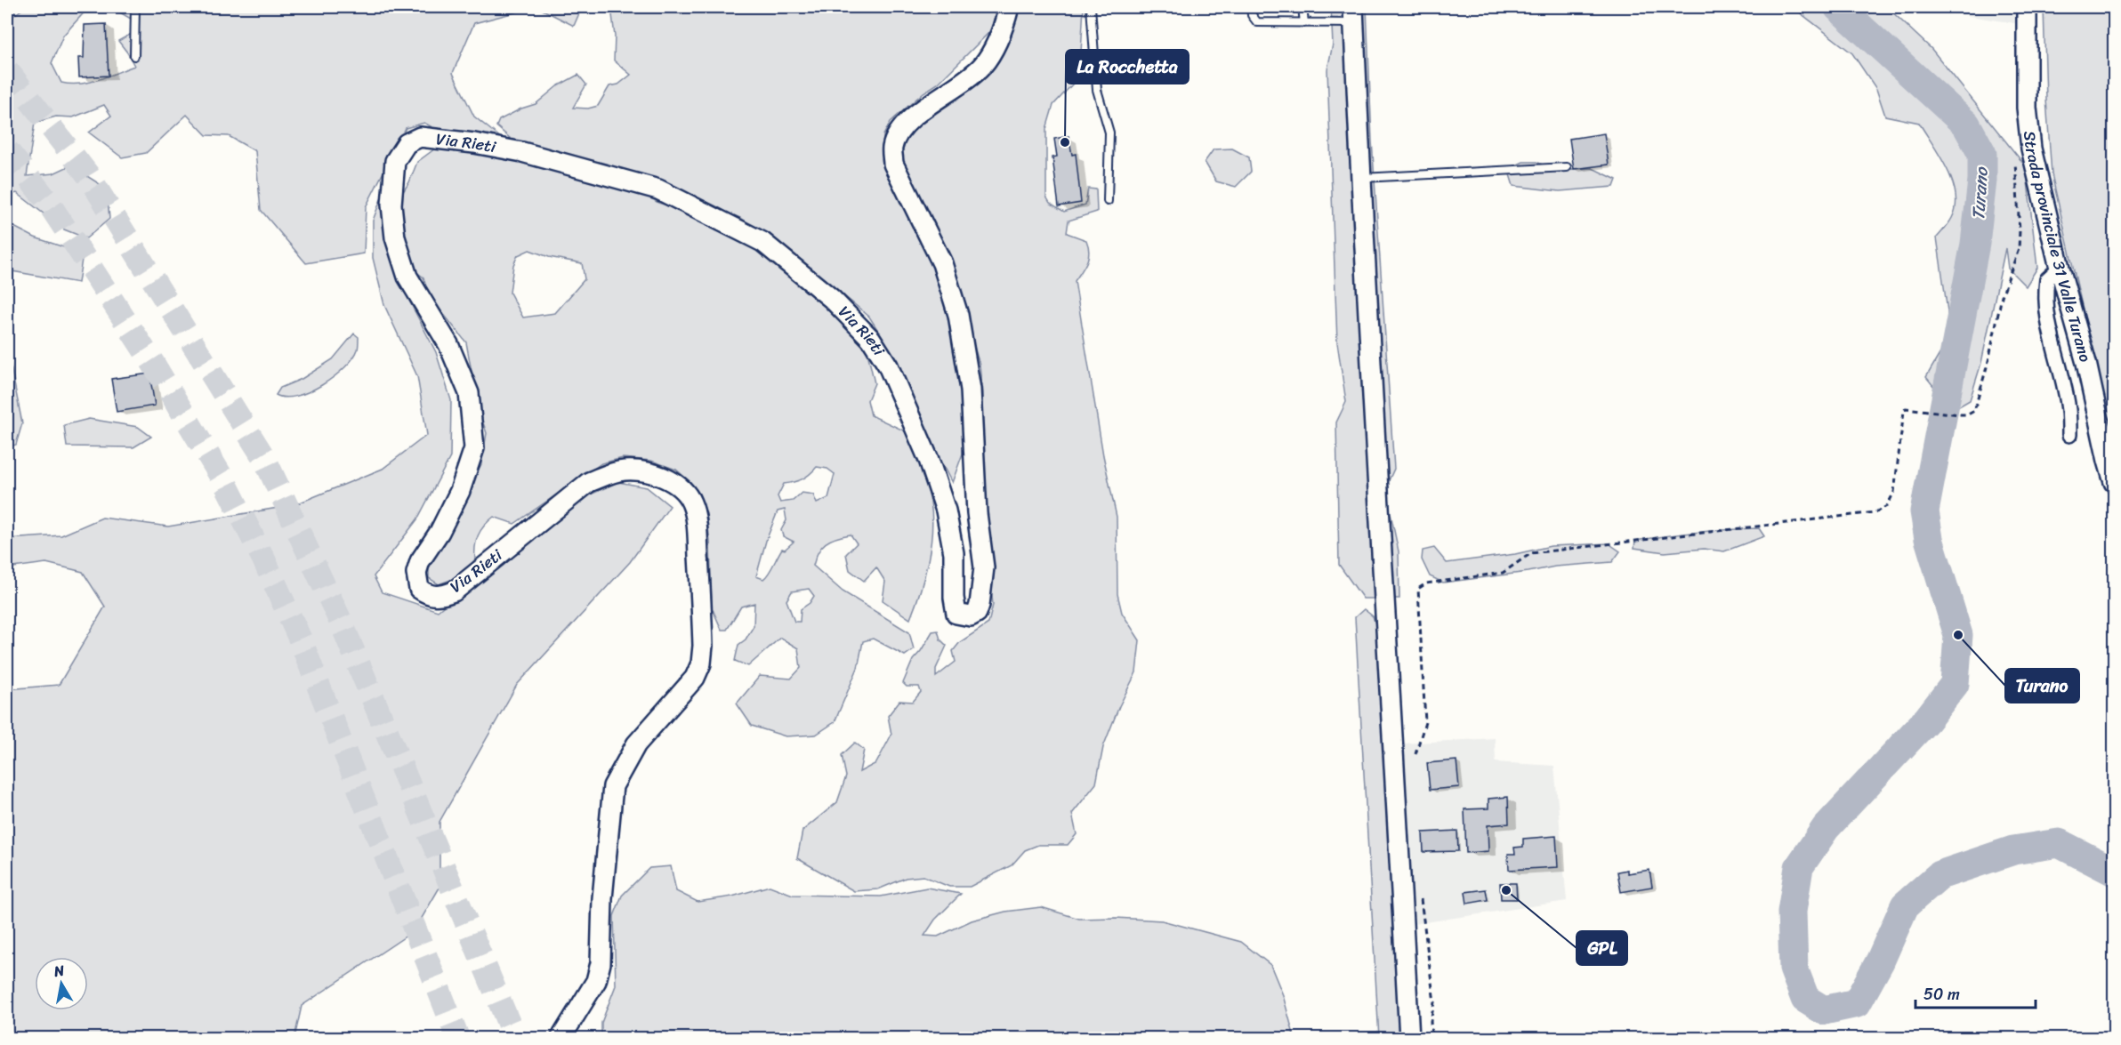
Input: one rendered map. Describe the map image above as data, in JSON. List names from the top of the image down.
{
  "streets": {
    "street": ["Via Rieti", "Strada provinciale 31 Valle Turano"]
  },
  "water": ["Turano"],
  "places": ["La Rocchetta", "Turano", "GPL"],
  "scale_bar": "50 m",
  "north": "top"
}
